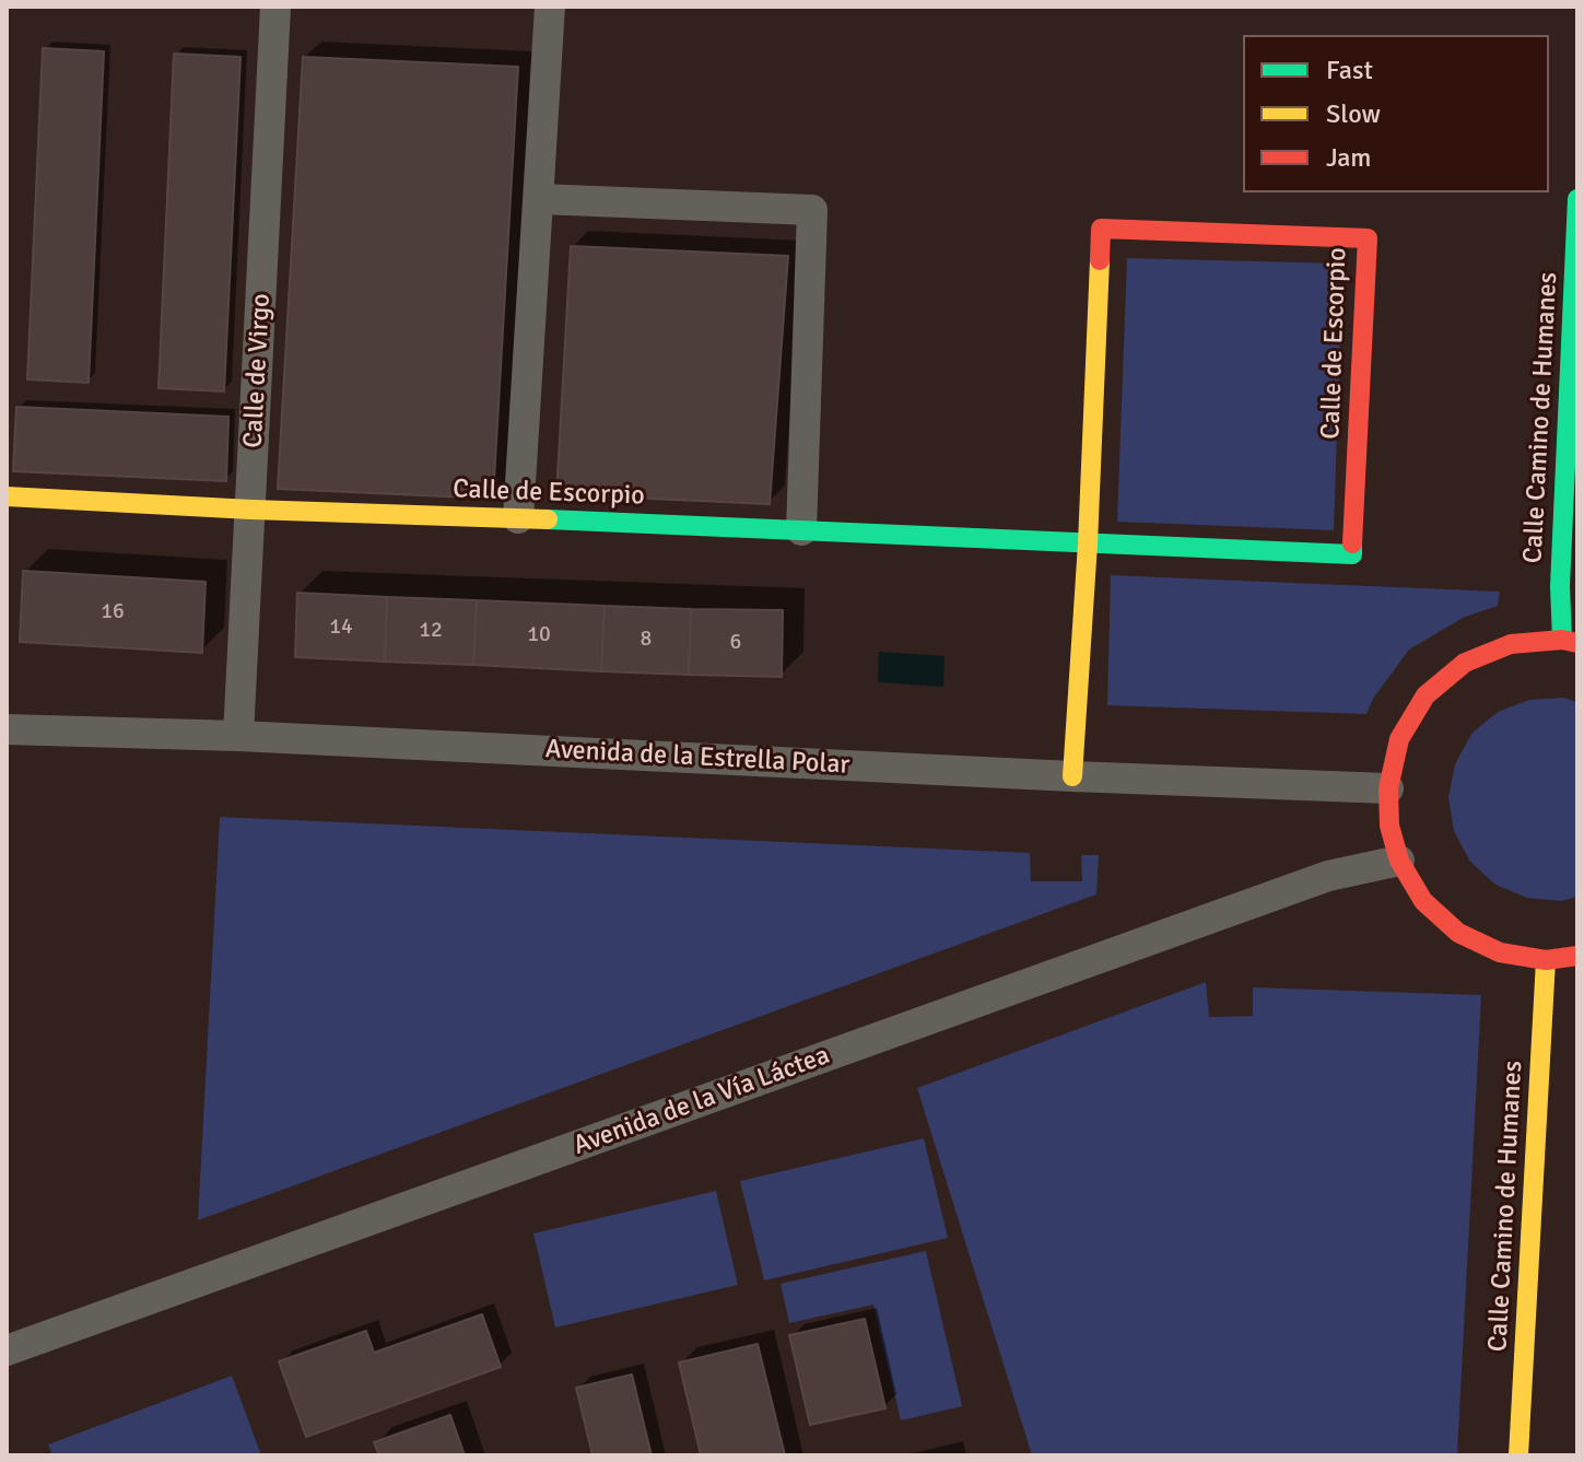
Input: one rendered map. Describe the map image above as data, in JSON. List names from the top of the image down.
{
  "streets": {
    "street": [
      "Calle de Escorpio",
      "Calle de Virgo",
      "Calle Camino de Humanes",
      "Avenida de la Estrella Polar",
      "Avenida de la Vía Láctea"
    ]
  },
  "crossings": [
    ["Calle de Escorpio", "Calle de Virgo"],
    ["Calle de Escorpio", "Avenida de la Estrella Polar"],
    ["Calle de Virgo", "Avenida de la Estrella Polar"]
  ],
  "house_numbers": [
    "16",
    "14",
    "12",
    "10",
    "8",
    "6"
  ],
  "legend": ["Fast", "Slow", "Jam"]
}
